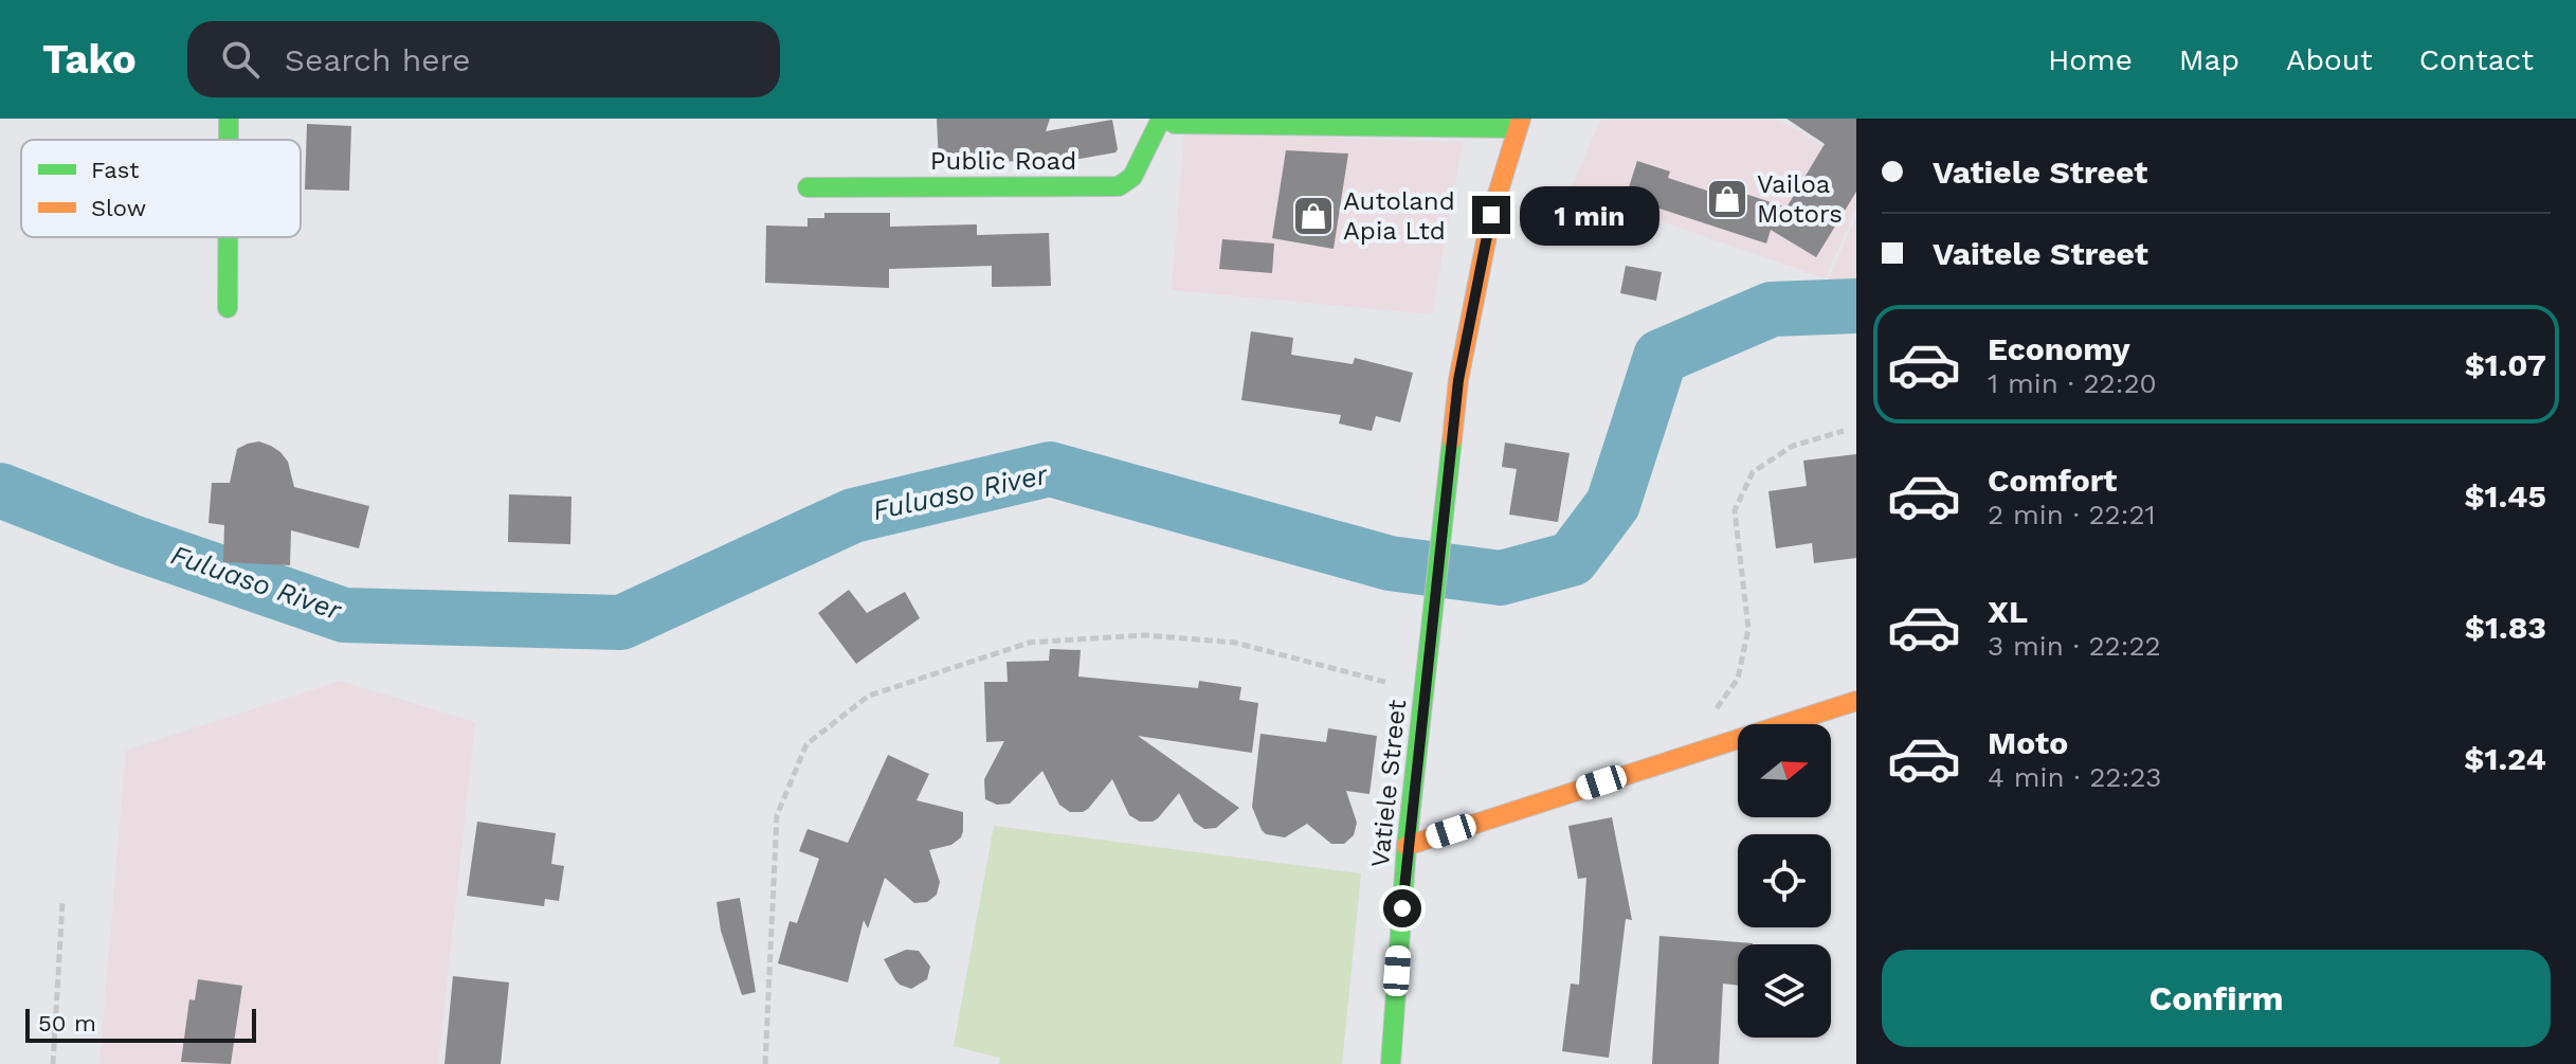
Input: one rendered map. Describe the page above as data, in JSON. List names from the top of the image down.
{
  "streets": {
    "street": ["Public Road", "Vatiele Street"]
  },
  "crossings": [
    ["Public Road", "Vatiele Street"]
  ],
  "water": ["Fuluaso River"],
  "places": {
    "shop": ["Vailoa Motors", "Autoland Apia Ltd"]
  },
  "legend": ["Fast", "Slow"],
  "scale_bar": "50 m",
  "north": "right",
  "page": {
    "header": "Tako",
    "search": "Search here",
    "nav": [
      "Home",
      "Map",
      "About",
      "Contact"
    ],
    "banner": ["Vatiele Street", "Vaitele Street"],
    "bubble": "1 min",
    "list": [
      {
        "name": "Economy",
        "note": "1 min · 22:20",
        "value": "$1.07"
      },
      {
        "name": "Comfort",
        "note": "2 min · 22:21",
        "value": "$1.45"
      },
      {
        "name": "XL",
        "note": "3 min · 22:22",
        "value": "$1.83"
      },
      {
        "name": "Moto",
        "note": "4 min · 22:23",
        "value": "$1.24"
      }
    ],
    "buttons": "Confirm",
    "scale": "50 m"
  }
}
